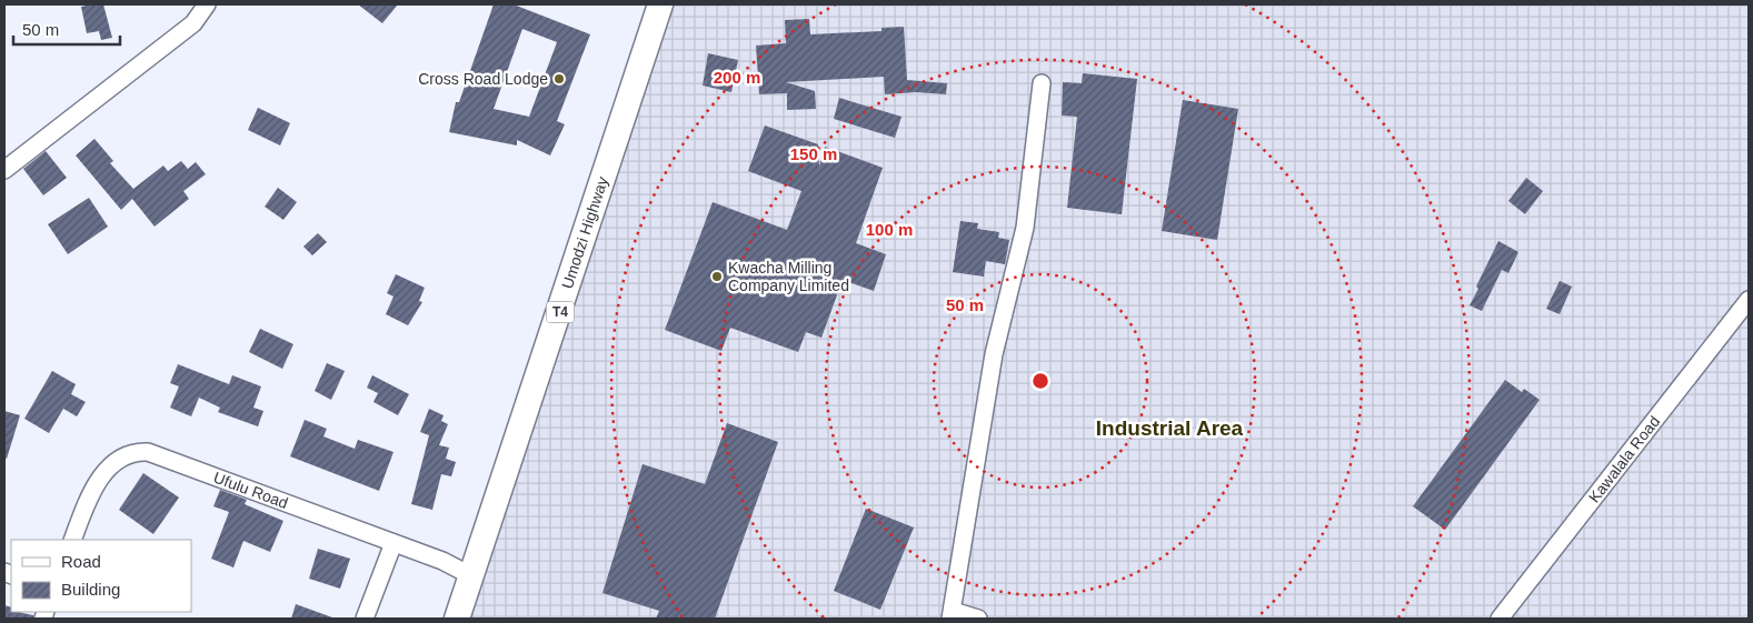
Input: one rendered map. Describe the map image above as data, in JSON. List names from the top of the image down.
{
  "streets": {
    "highway": ["Umodzi Highway", "T4"],
    "street": ["Kawalala Road", "Ufulu Road"]
  },
  "crossings": [
    ["Umodzi Highway", "Ufulu Road"]
  ],
  "districts": ["Industrial Area"],
  "places": ["Cross Road Lodge", "Kwacha Milling Company Limited"],
  "legend": ["Road", "Building"],
  "scale_bar": "50 m",
  "rings": [
    "200 m",
    "150 m",
    "100 m",
    "50 m"
  ]
}
